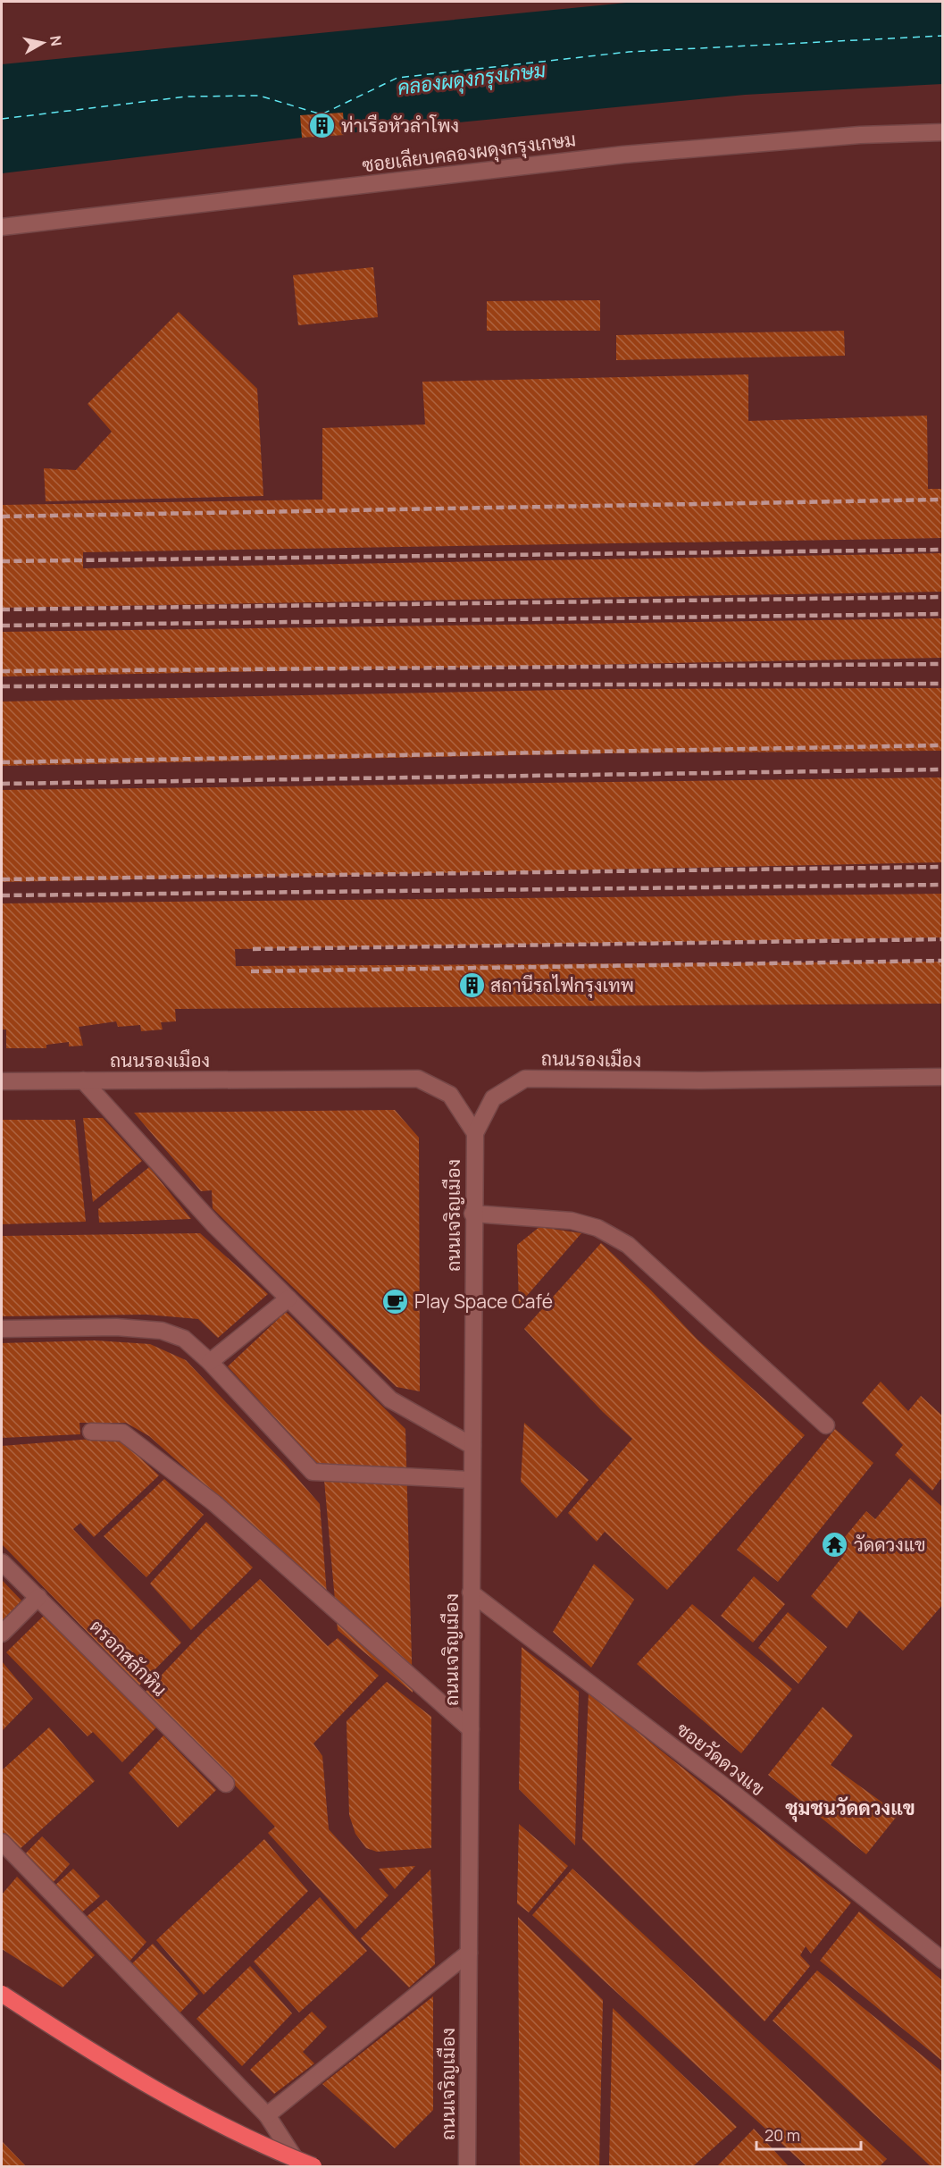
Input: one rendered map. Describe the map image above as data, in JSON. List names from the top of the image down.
{
  "streets": {
    "street": [
      "ซอยเลียบคลองผดุงกรุงเกษม",
      "ถนนรองเมือง",
      "ถนนเจริญเมือง",
      "ตรอกสลักหิน",
      "ซอยวัดดวงแข"
    ]
  },
  "crossings": [
    ["ถนนรองเมือง", "ถนนเจริญเมือง"],
    ["ถนนเจริญเมือง", "ซอยวัดดวงแข"]
  ],
  "districts": ["ชุมชนวัดดวงแข"],
  "water": ["คลองผดุงกรุงเกษม"],
  "places": {
    "building": ["ท่าเรือหัวลำโพง", "สถานีรถไฟกรุงเทพ"],
    "cafe": ["Play Space Café"],
    "temple": ["วัดดวงแข"]
  },
  "scale_bar": "20 m",
  "north": "right"
}
